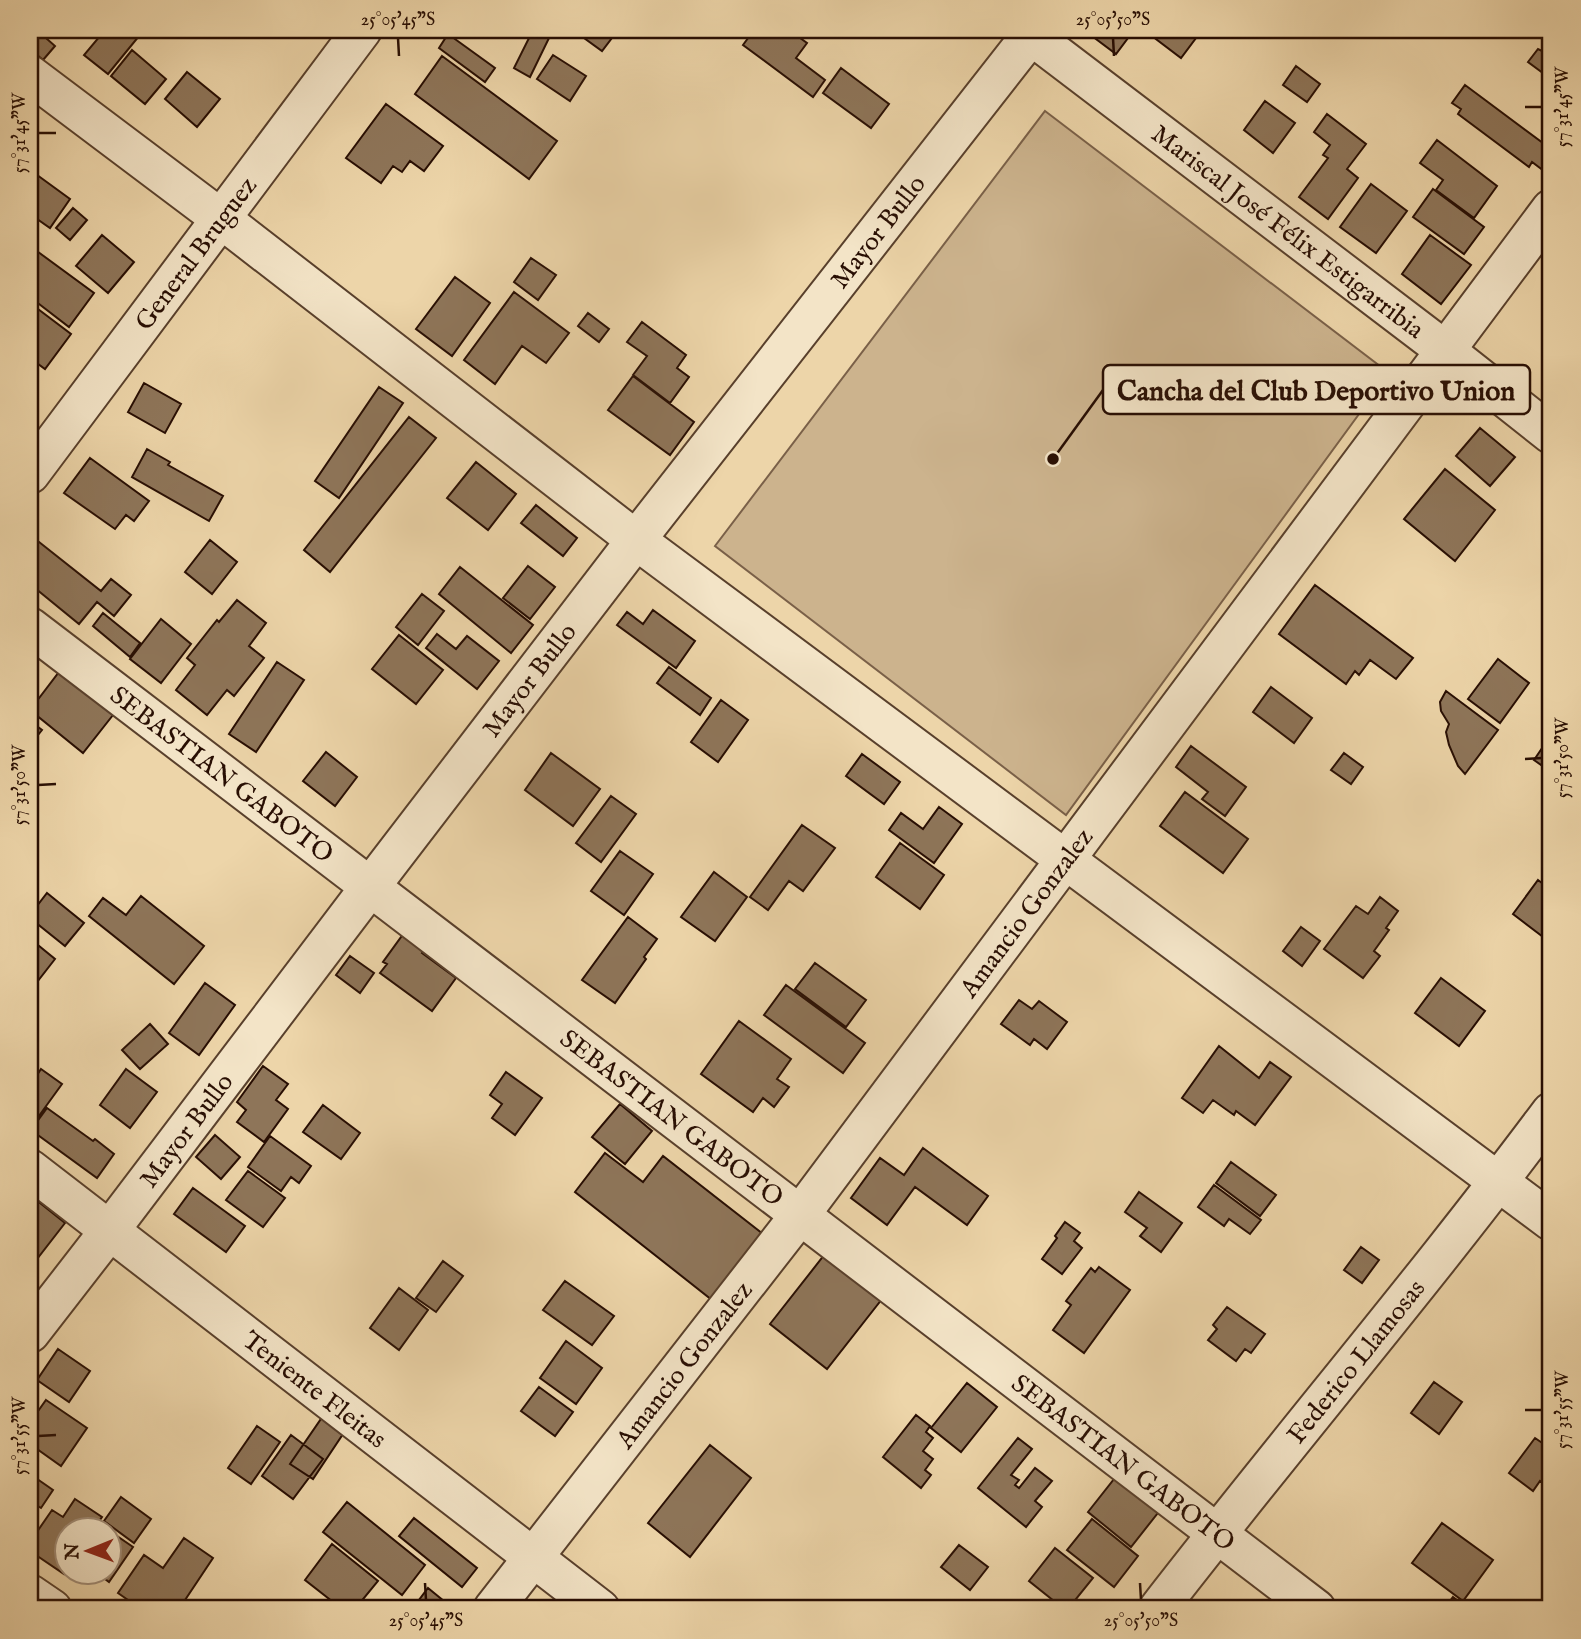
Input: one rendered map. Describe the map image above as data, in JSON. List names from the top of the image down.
{
  "streets": {
    "street": [
      "Mayor Bullo",
      "Mariscal José Félix Estigarribia",
      "General Bruguez",
      "SEBASTIAN GABOTO",
      "Amancio Gonzalez",
      "Federico Llamosas",
      "Teniente Fleitas"
    ]
  },
  "crossings": [
    ["Mayor Bullo", "Mariscal José Félix Estigarribia"],
    ["Mayor Bullo", "SEBASTIAN GABOTO"],
    ["Mayor Bullo", "Teniente Fleitas"],
    ["Mariscal José Félix Estigarribia", "Amancio Gonzalez"],
    ["SEBASTIAN GABOTO", "Amancio Gonzalez"],
    ["SEBASTIAN GABOTO", "Federico Llamosas"],
    ["Amancio Gonzalez", "Teniente Fleitas"]
  ],
  "places": ["Cancha del Club Deportivo Union"],
  "north": "left",
  "coordinates": [
    "25°05'45\"S",
    "25°05'50\"S",
    "57°31'45\"W",
    "57°31'50\"W",
    "57°31'55\"W"
  ]
}
